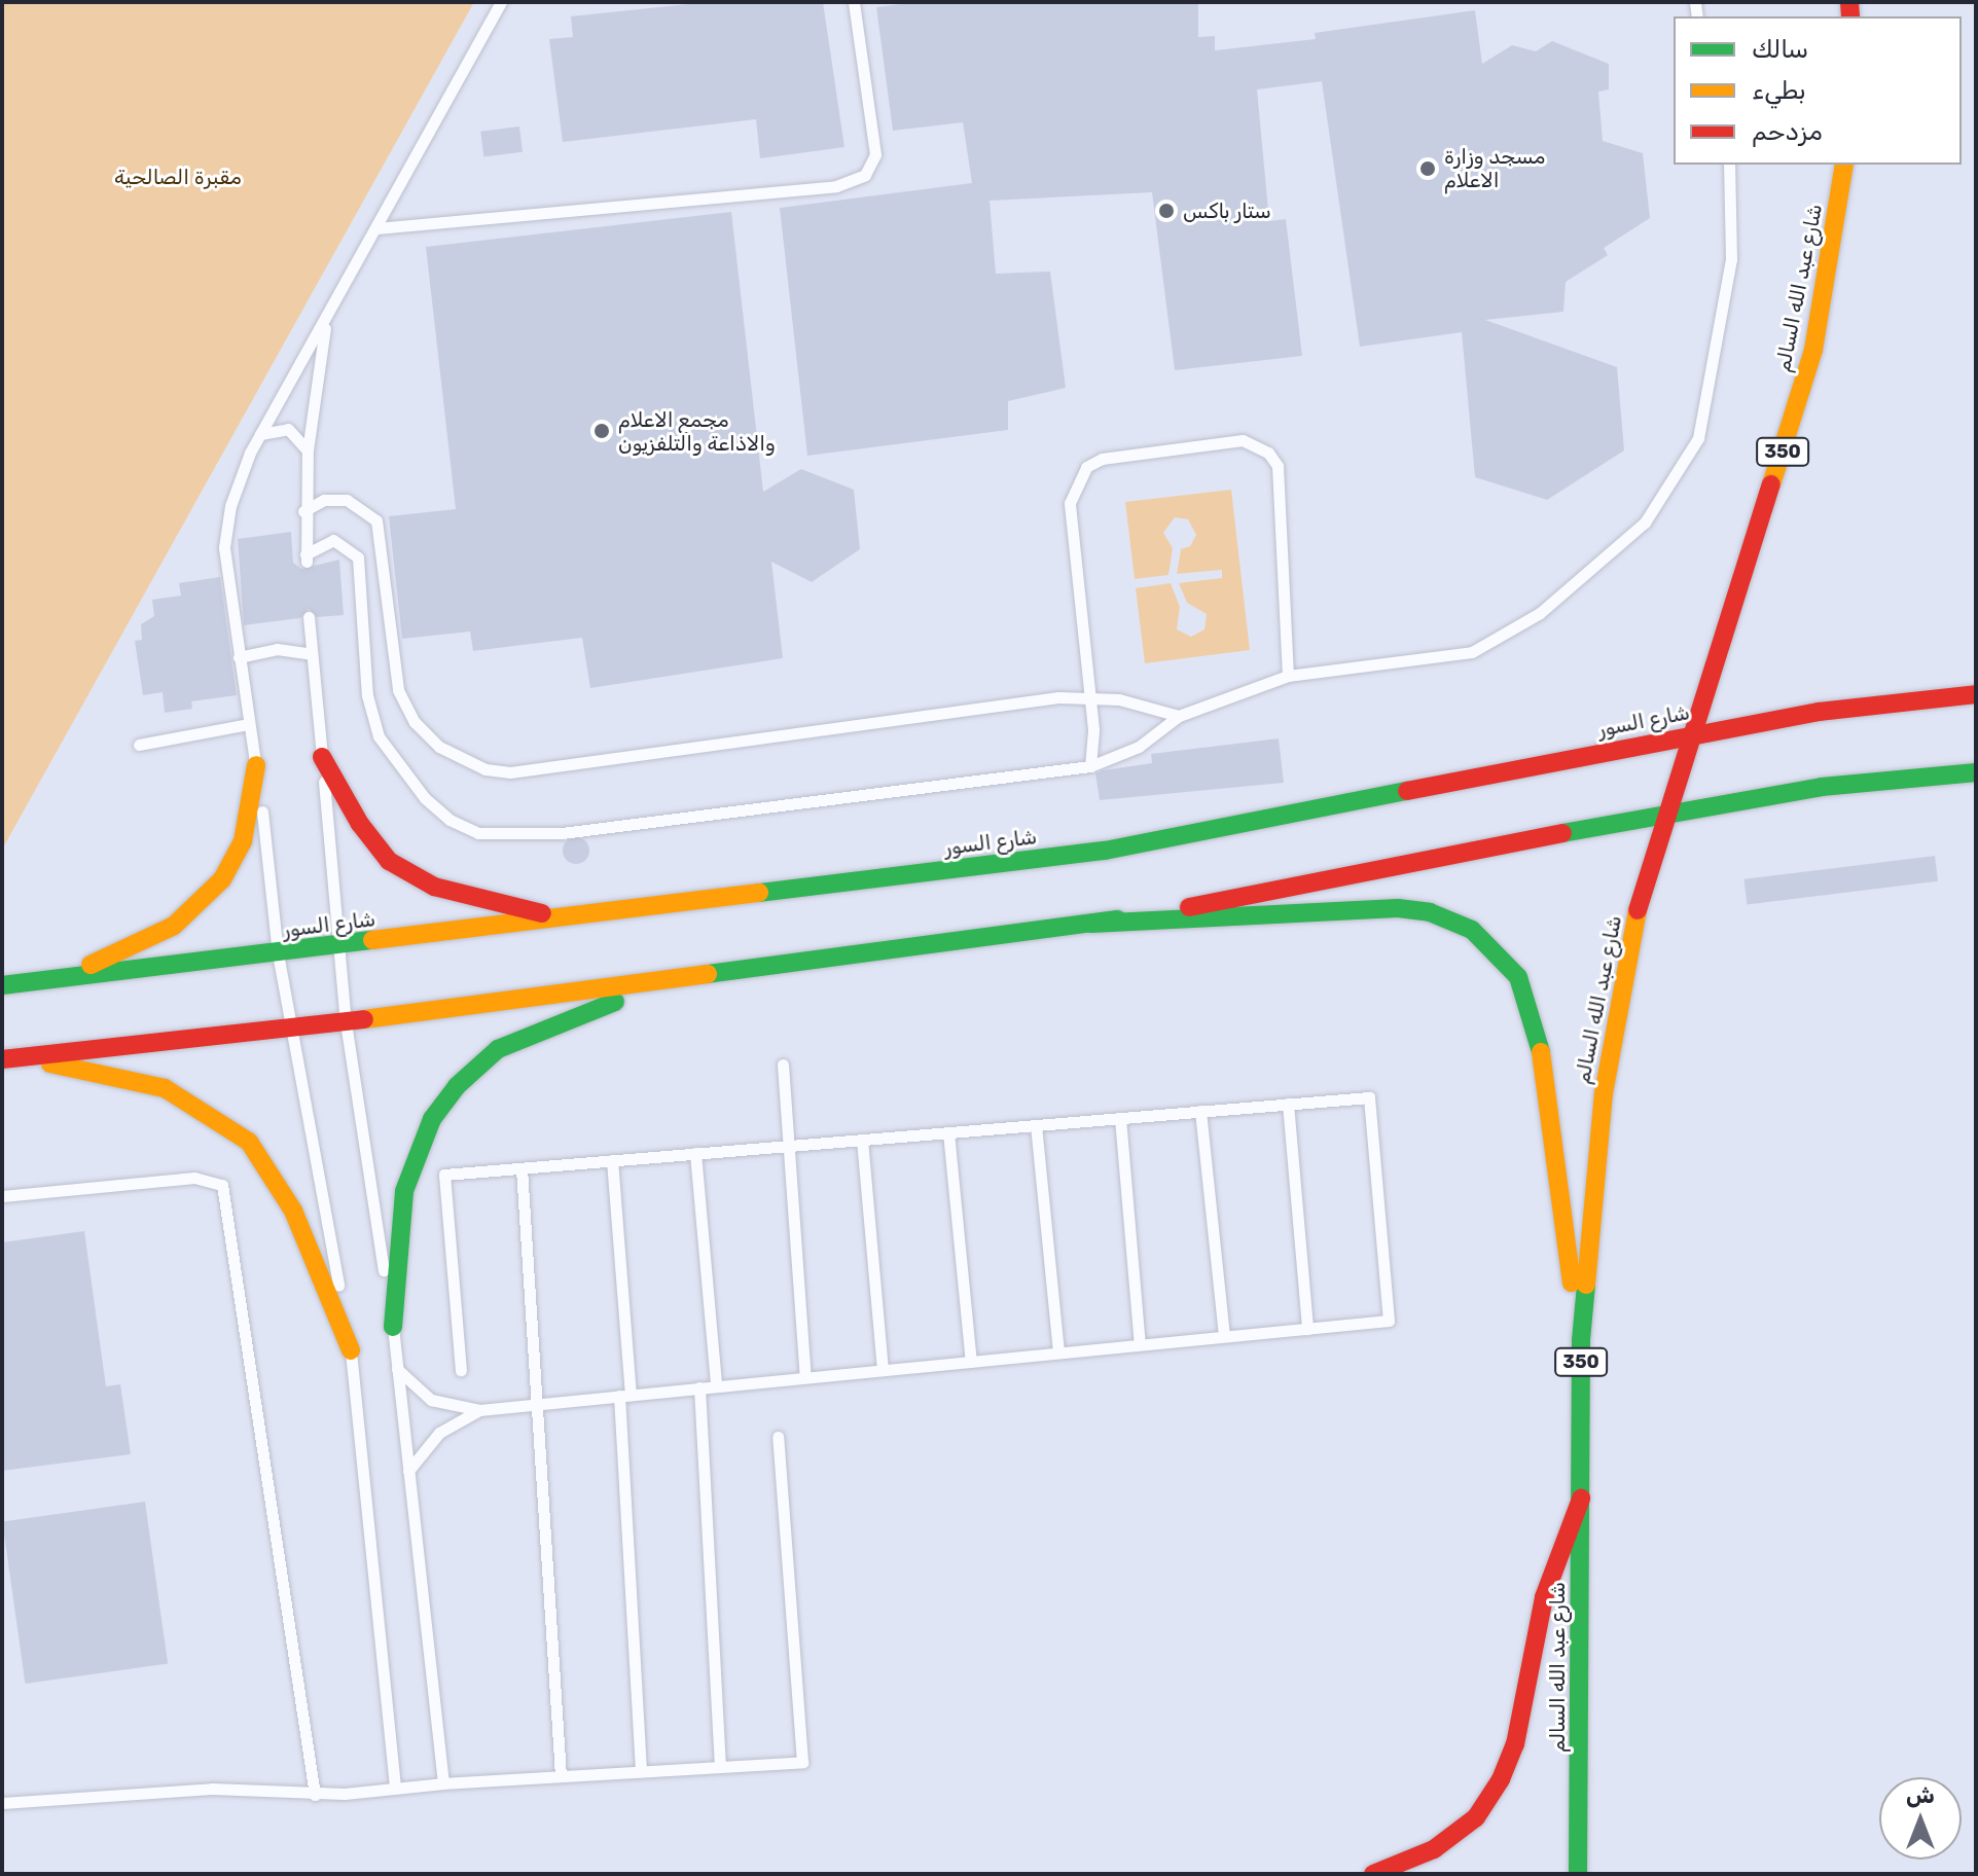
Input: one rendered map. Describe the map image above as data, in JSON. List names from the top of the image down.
{
  "streets": {
    "main road": ["شارع عبد الله السالم", "350", "شارع السور"]
  },
  "crossings": [
    ["شارع عبد الله السالم", "شارع السور"]
  ],
  "parks": ["مقبرة الصالحية"],
  "places": ["مسجد وزارة الاعلام", "ستار باكس", "مجمع الاعلام والاذاعة والتلفزيون"],
  "legend": ["سالك", "بطيء", "مزدحم"],
  "north": "top"
}
